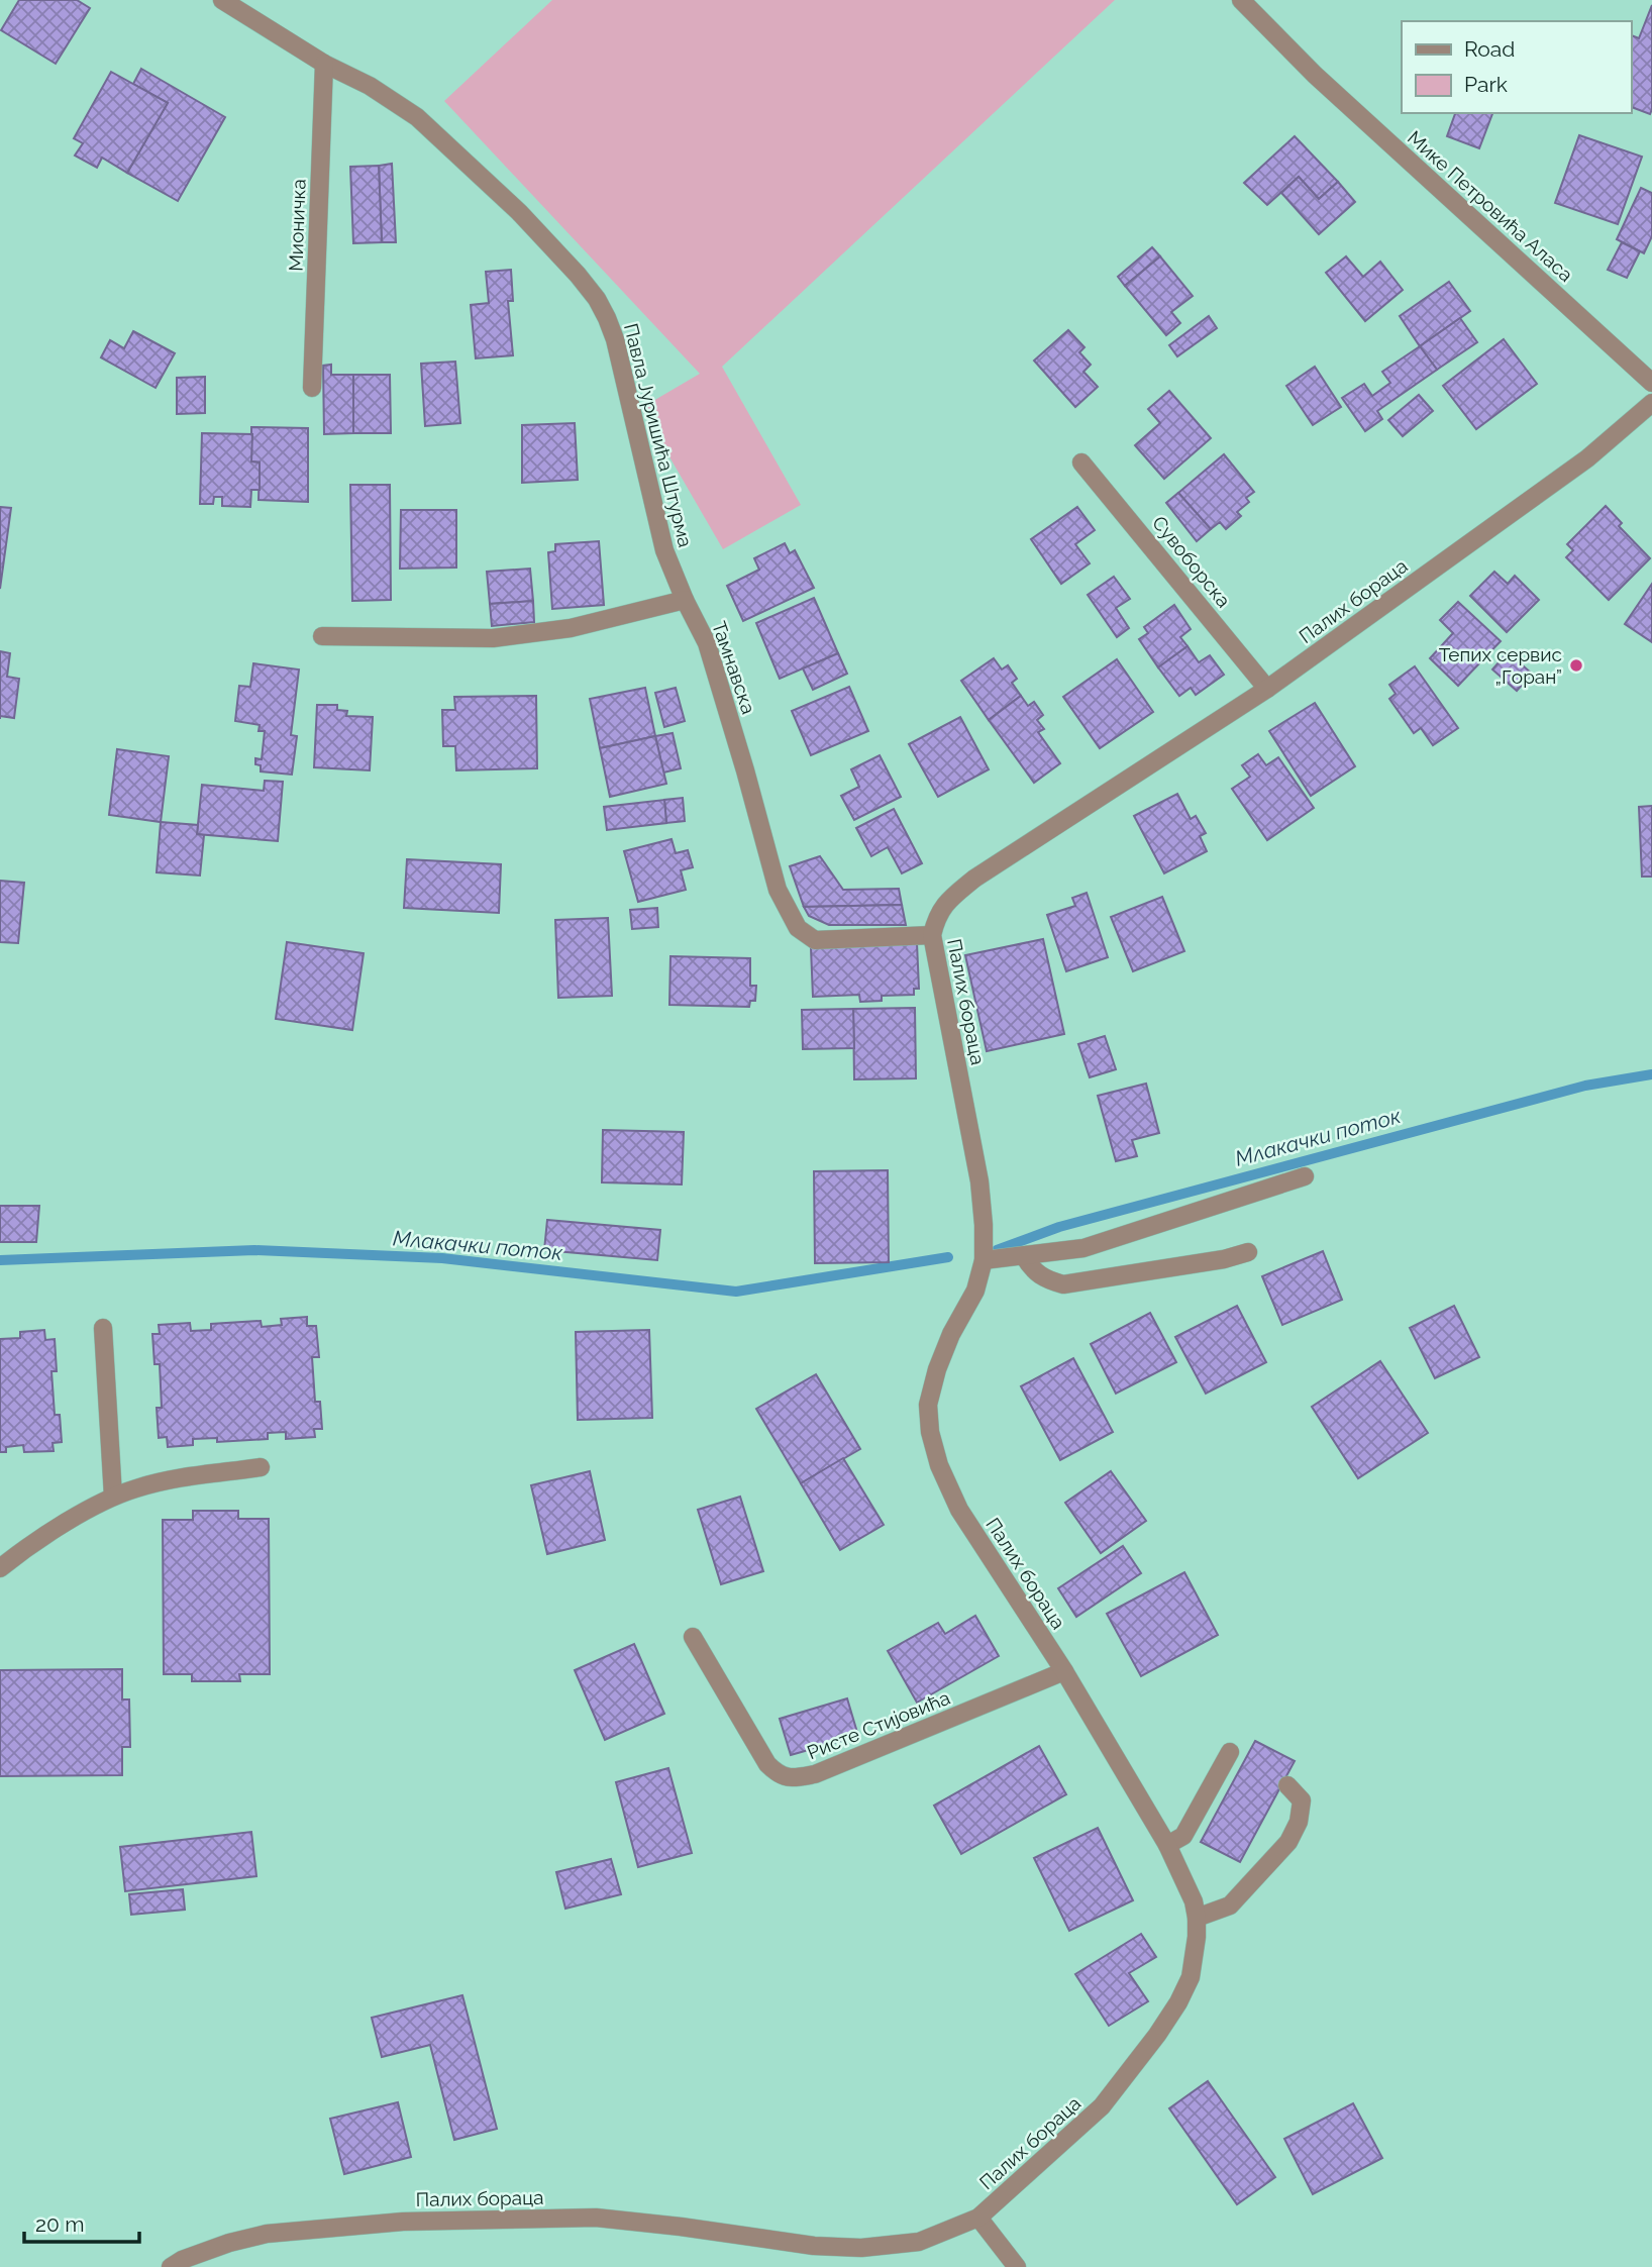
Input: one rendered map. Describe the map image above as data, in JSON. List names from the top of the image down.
{
  "streets": {
    "street": [
      "Мике Петровића Аласа",
      "Мионичка",
      "Павла Јуришића Штурма",
      "Сувоборска",
      "Палих бораца",
      "Тамнавска",
      "Ристе Стијовића"
    ]
  },
  "crossings": [
    ["Мионичка", "Павла Јуришића Штурма"],
    ["Павла Јуришића Штурма", "Тамнавска"],
    ["Сувоборска", "Палих бораца"],
    ["Палих бораца", "Тамнавска"],
    ["Палих бораца", "Ристе Стијовића"]
  ],
  "water": ["Млакачки поток"],
  "places": ["Тепих сервис „Горан”"],
  "legend": ["Road", "Park"],
  "scale_bar": "20 m"
}
